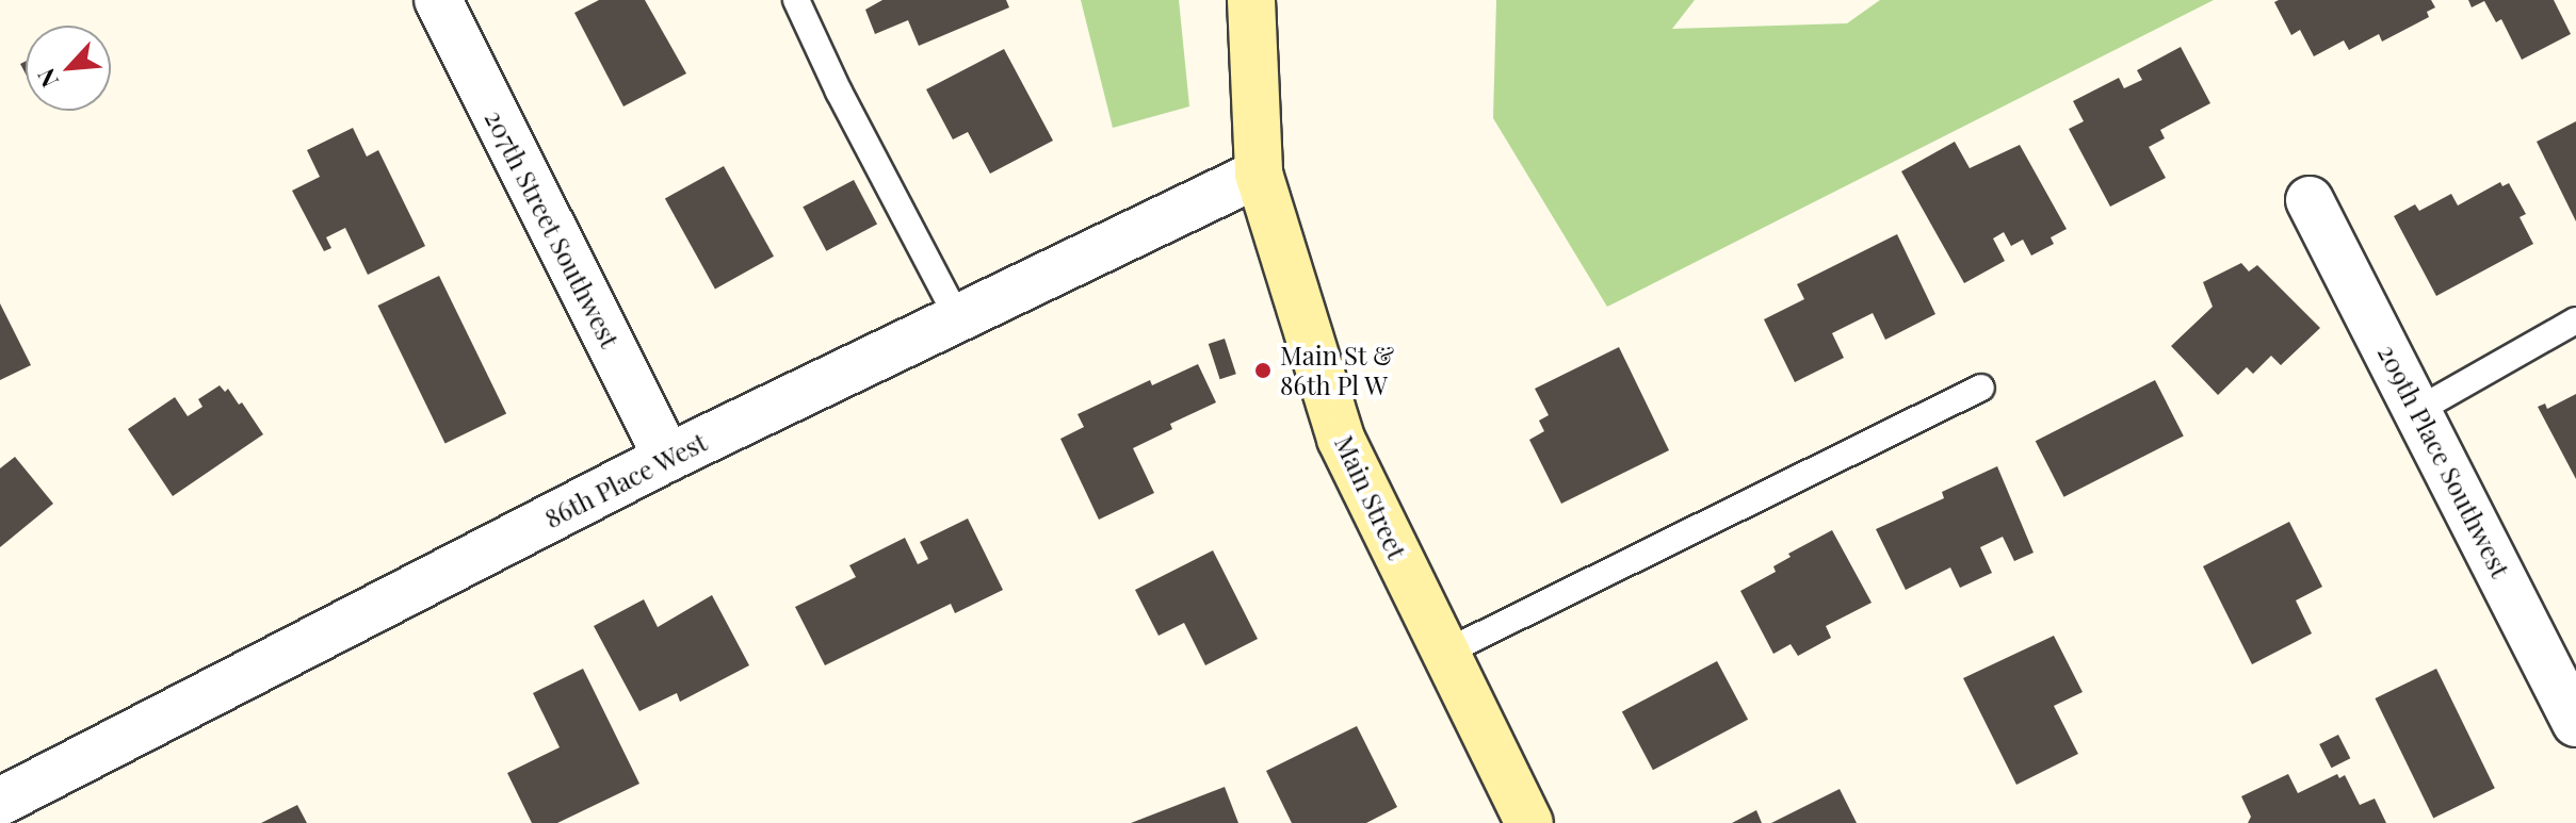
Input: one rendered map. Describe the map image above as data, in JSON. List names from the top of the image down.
{
  "streets": {
    "main road": ["Main Street"],
    "street": ["207th Street Southwest", "209th Place Southwest", "86th Place West"]
  },
  "crossings": [
    ["207th Street Southwest", "86th Place West"],
    ["86th Place West", "Main Street"]
  ],
  "places": ["Main St & 86th Pl W"],
  "north": "bottom left"
}
